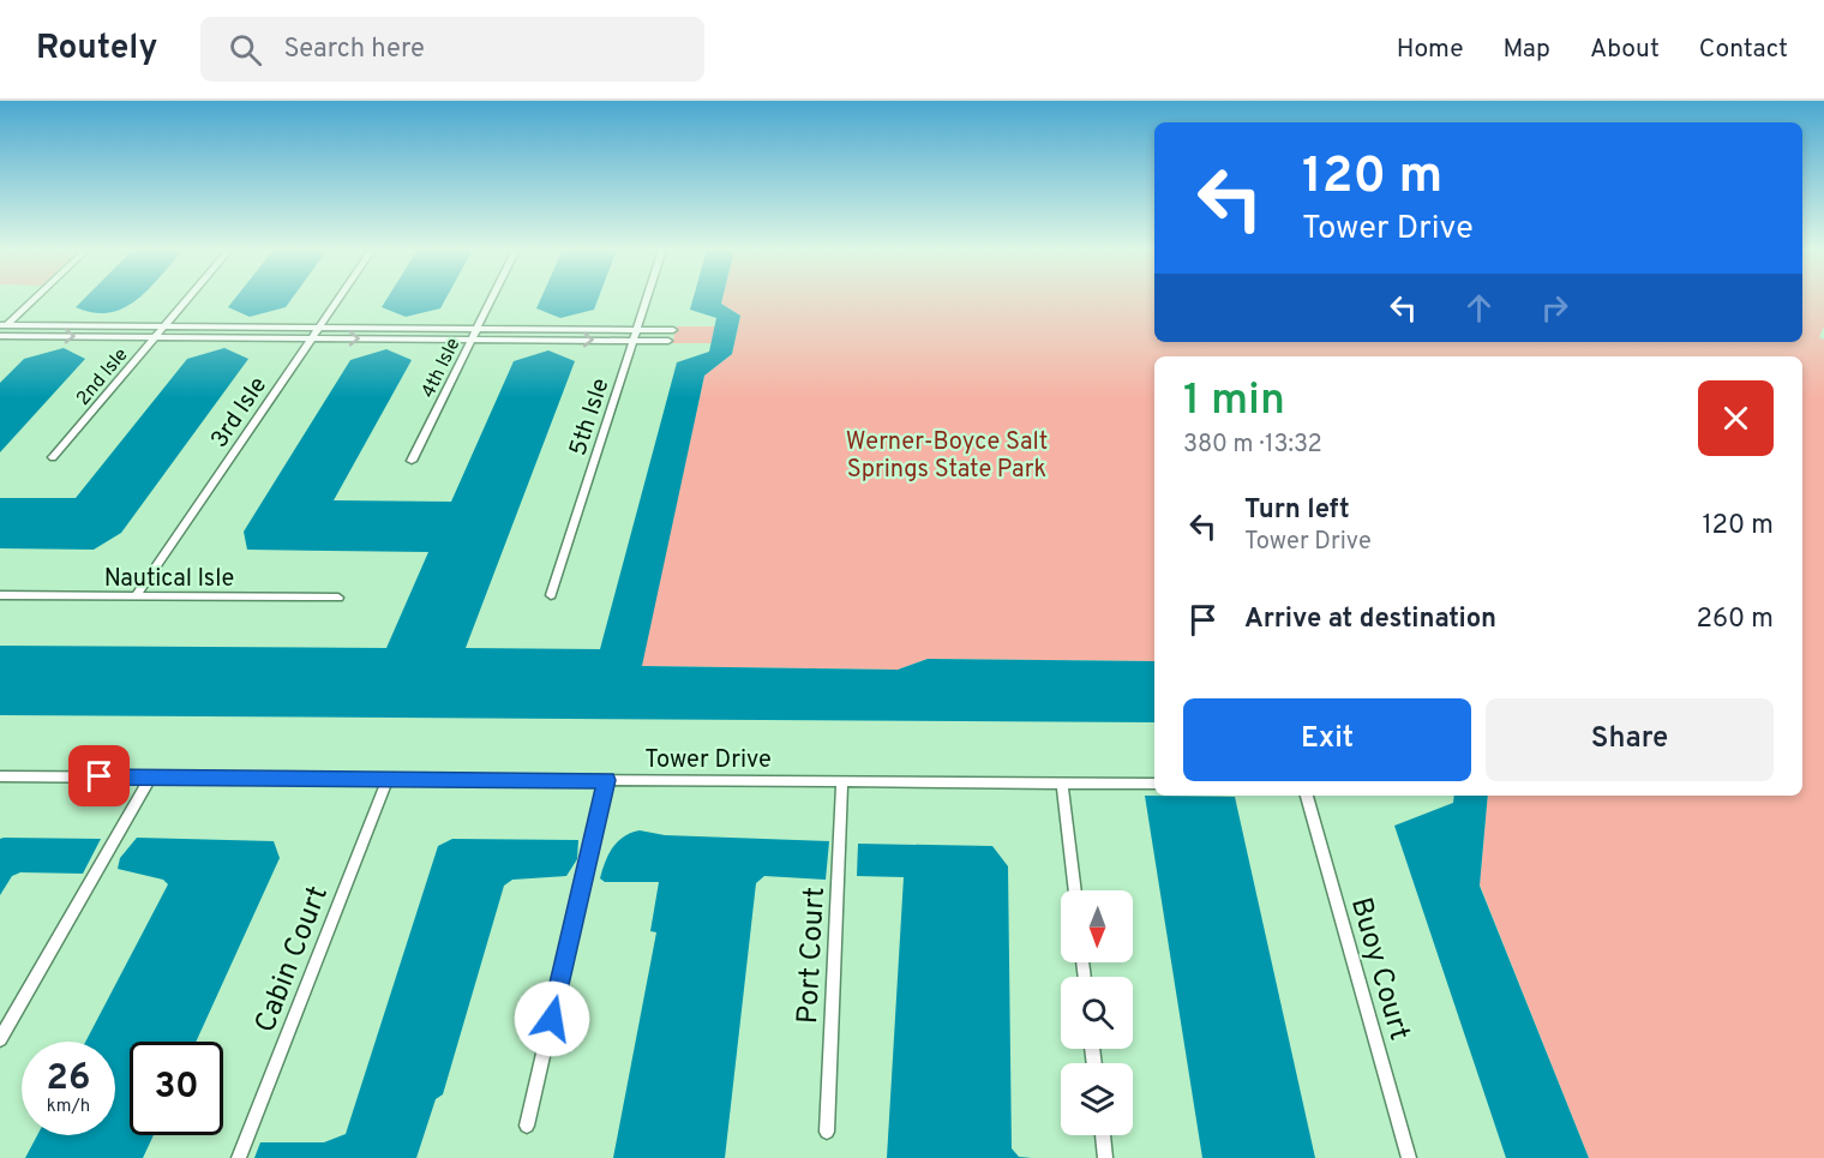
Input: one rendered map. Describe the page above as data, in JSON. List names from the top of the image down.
{
  "streets": {
    "street": [
      "4th Isle",
      "2nd Isle",
      "3rd Isle",
      "5th Isle",
      "Nautical Isle",
      "Tower Drive",
      "Port Court",
      "Cabin Court",
      "Buoy Court"
    ]
  },
  "crossings": [
    ["3rd Isle", "Nautical Isle"],
    ["Tower Drive", "Port Court"],
    ["Tower Drive", "Cabin Court"]
  ],
  "parks": ["Werner-Boyce Salt Springs State Park"],
  "north": "bottom",
  "page": {
    "header": "Routely",
    "search": "Search here",
    "nav": [
      "Home",
      "Map",
      "About",
      "Contact"
    ],
    "turn": ["120 m", "Tower Drive"],
    "heading": ["1 min", "380 m · 13:32"],
    "list": [
      {
        "name": "Turn left",
        "note": "Tower Drive",
        "value": "120 m"
      },
      {
        "name": "Arrive at destination",
        "value": "260 m"
      }
    ],
    "buttons": ["Exit", "Share"],
    "speed": "26 km/h",
    "limit": "30"
  }
}
